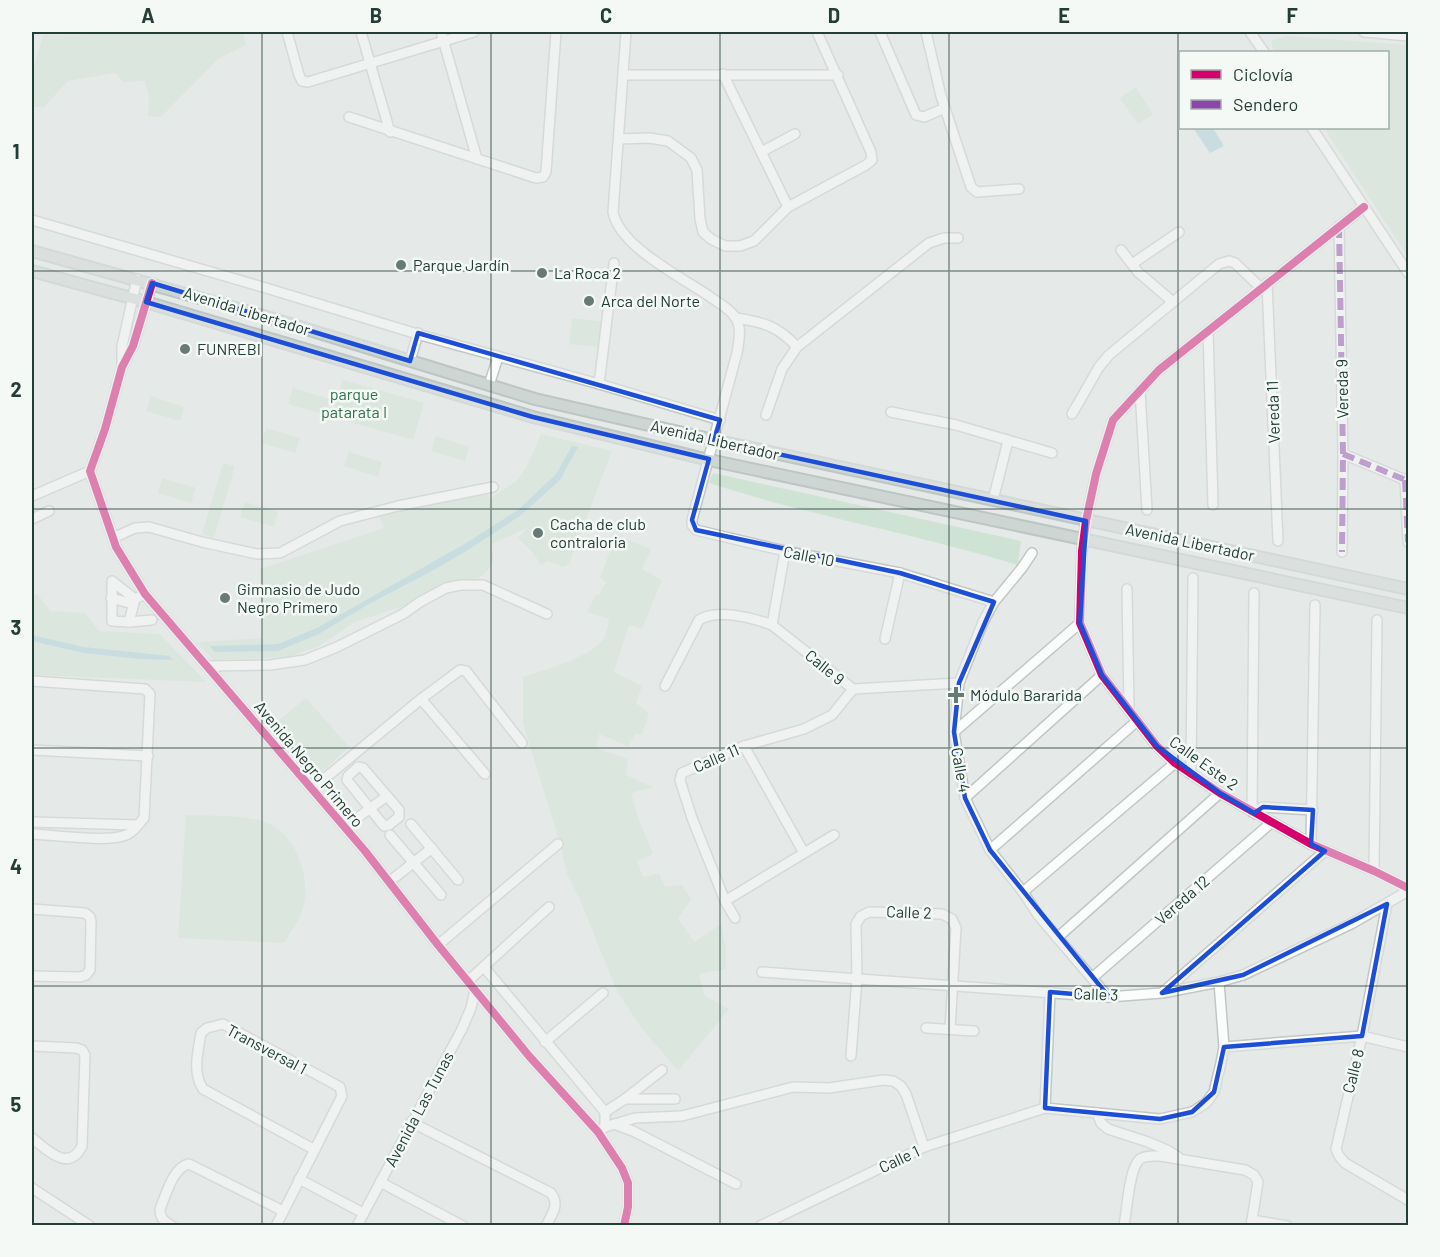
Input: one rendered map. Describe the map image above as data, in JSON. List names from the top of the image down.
{
  "streets": {
    "main road": ["Avenida Libertador"],
    "street": [
      "Vereda 9",
      "Vereda 11",
      "Calle 10",
      "Calle 9",
      "Calle 11",
      "Calle Este 2",
      "Avenida Negro Primero",
      "Calle 4",
      "Vereda 12",
      "Calle 2",
      "Calle 3",
      "Transversal 1",
      "Calle 8",
      "Avenida Las Tunas",
      "Calle 1"
    ]
  },
  "crossings": [
    ["Avenida Libertador", "Calle 10"],
    ["Avenida Libertador", "Calle Este 2"],
    ["Vereda 9", "Calle Este 2"],
    ["Vereda 11", "Calle Este 2"],
    ["Calle 10", "Calle 4"],
    ["Calle 9", "Calle 11"],
    ["Calle 9", "Calle 4"],
    ["Calle Este 2", "Vereda 12"],
    ["Calle Este 2", "Calle 3"],
    ["Avenida Negro Primero", "Avenida Las Tunas"],
    ["Calle 4", "Vereda 12"],
    ["Calle 4", "Calle 3"],
    ["Calle 2", "Calle 3"],
    ["Calle 3", "Calle 8"],
    ["Calle 3", "Calle 1"]
  ],
  "parks": ["parque patarata I"],
  "places": {
    "other": [
      "Parque Jardín",
      "La Roca 2",
      "Arca del Norte",
      "FUNREBI",
      "Cacha de club contraloria",
      "Gimnasio de Judo Negro Primero"
    ],
    "health": ["Módulo Bararida"]
  },
  "legend": ["Ciclovía", "Sendero"],
  "grid": {
    "columns": [
      "A",
      "B",
      "C",
      "D",
      "E",
      "F"
    ],
    "rows": [
      "1",
      "2",
      "3",
      "4",
      "5"
    ]
  }
}
